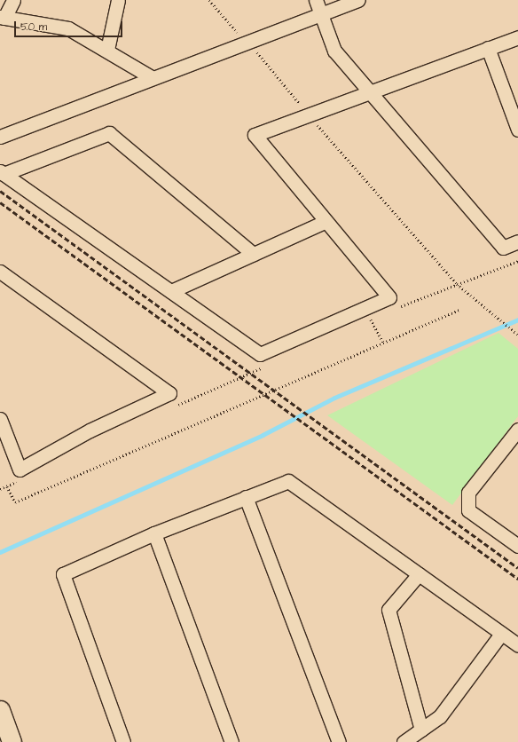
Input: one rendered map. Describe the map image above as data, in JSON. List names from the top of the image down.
{
  "scale_bar": "50 m"
}
